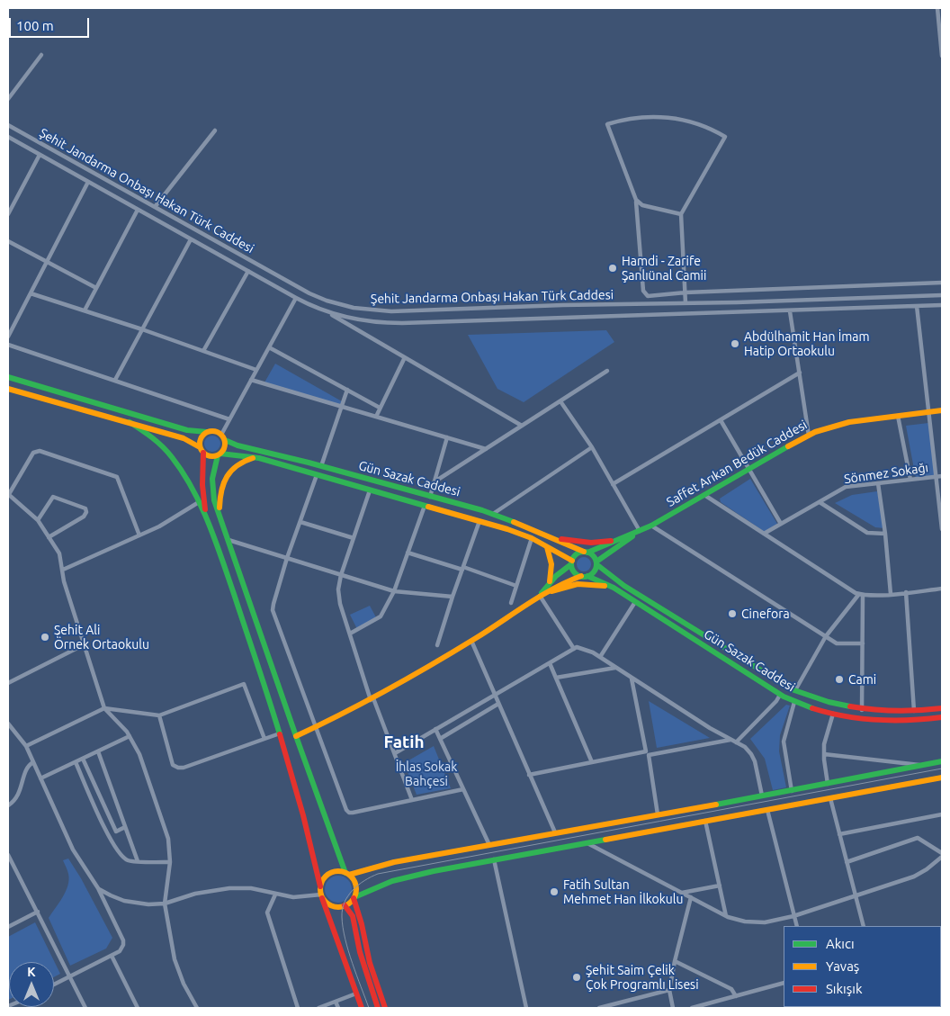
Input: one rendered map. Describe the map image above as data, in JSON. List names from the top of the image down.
{
  "streets": {
    "street": [
      "Şehit Jandarma Onbaşı Hakan Türk Caddesi",
      "Saffet Arıkan Bedük Caddesi",
      "Sönmez Sokağı",
      "Gün Sazak Caddesi"
    ]
  },
  "districts": ["Fatih"],
  "parks": ["İhlas Sokak Bahçesi"],
  "places": [
    "Hamdi - Zarife Şanlıünal Camii",
    "Abdülhamit Han İmam Hatip Ortaokulu",
    "Cinefora",
    "Şehit Ali Örnek Ortaokulu",
    "Cami",
    "Fatih Sultan Mehmet Han İlkokulu",
    "Şehit Saim Çelik Çok Programlı Lisesi"
  ],
  "legend": ["Akıcı", "Yavaş", "Sıkışık"],
  "scale_bar": "100 m",
  "north": "top"
}
